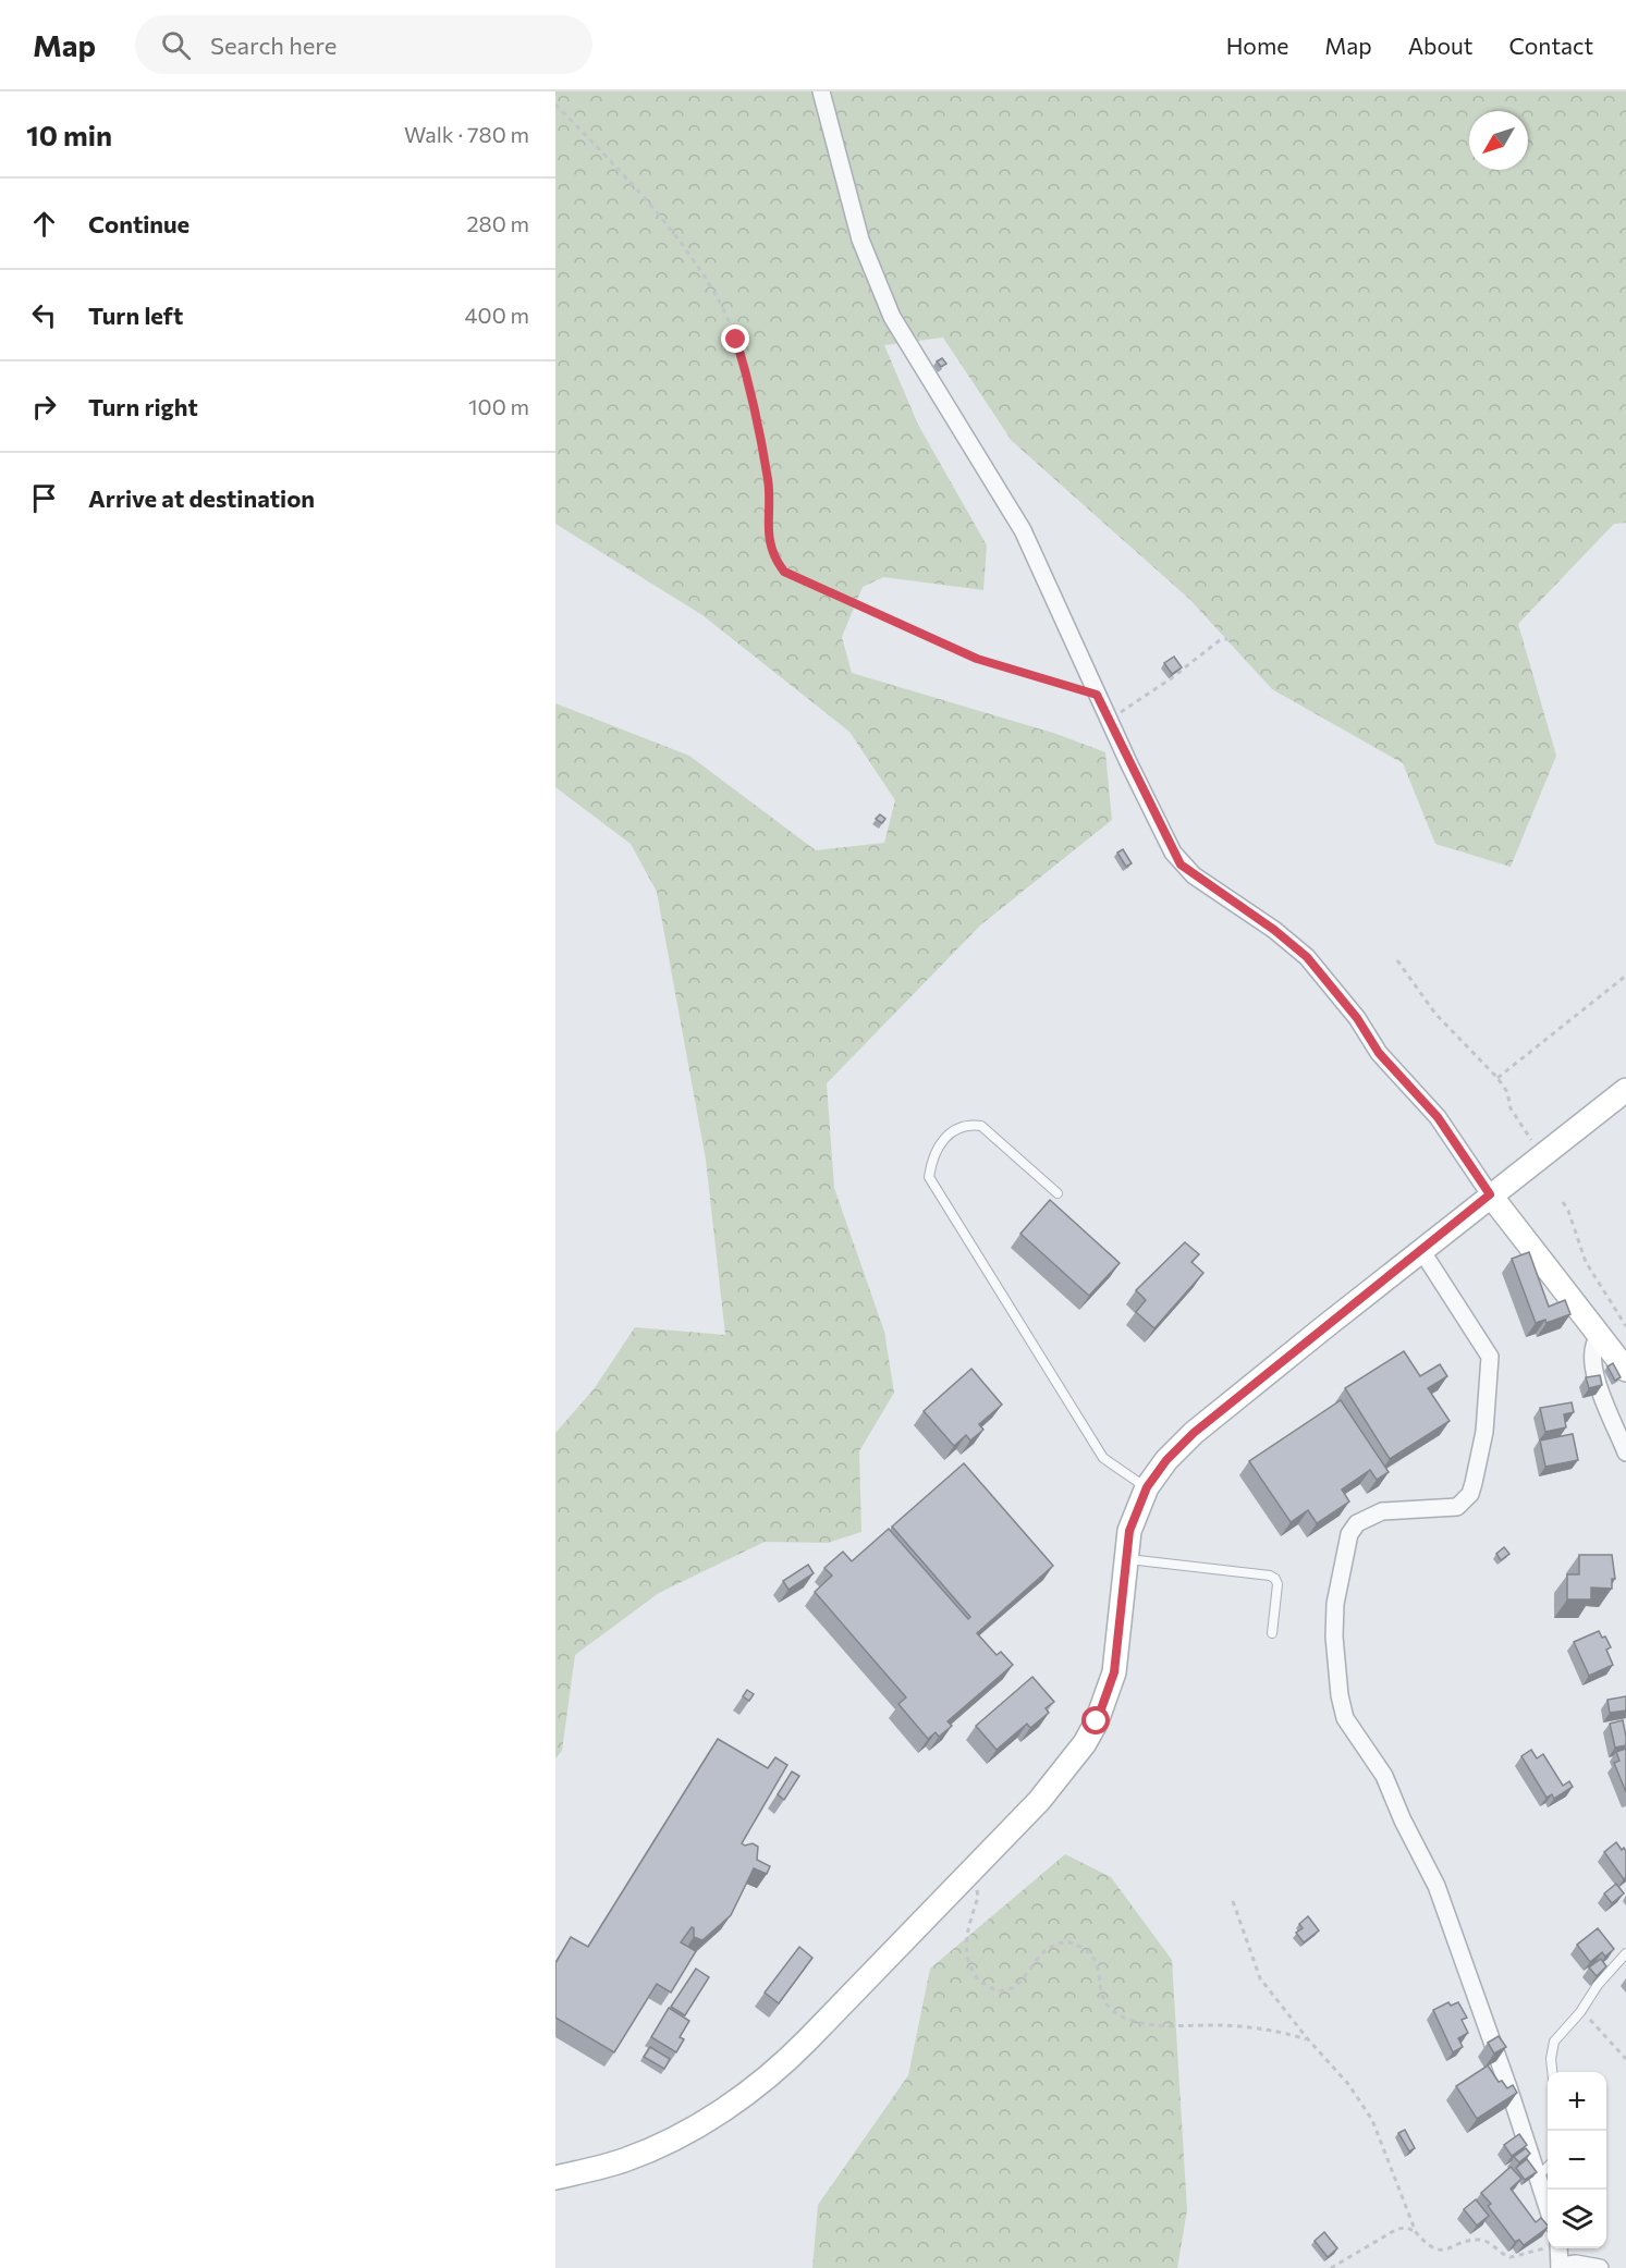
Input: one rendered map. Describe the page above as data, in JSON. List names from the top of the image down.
{
  "north": "bottom left",
  "page": {
    "header": "Map",
    "search": "Search here",
    "nav": [
      "Home",
      "Map",
      "About",
      "Contact"
    ],
    "heading": ["10 min", "Walk · 780 m"],
    "list": [
      ["Continue", "280 m"],
      ["Turn left", "400 m"],
      ["Turn right", "100 m"],
      "Arrive at destination"
    ],
    "map_buttons": ["+", "−"]
  }
}
